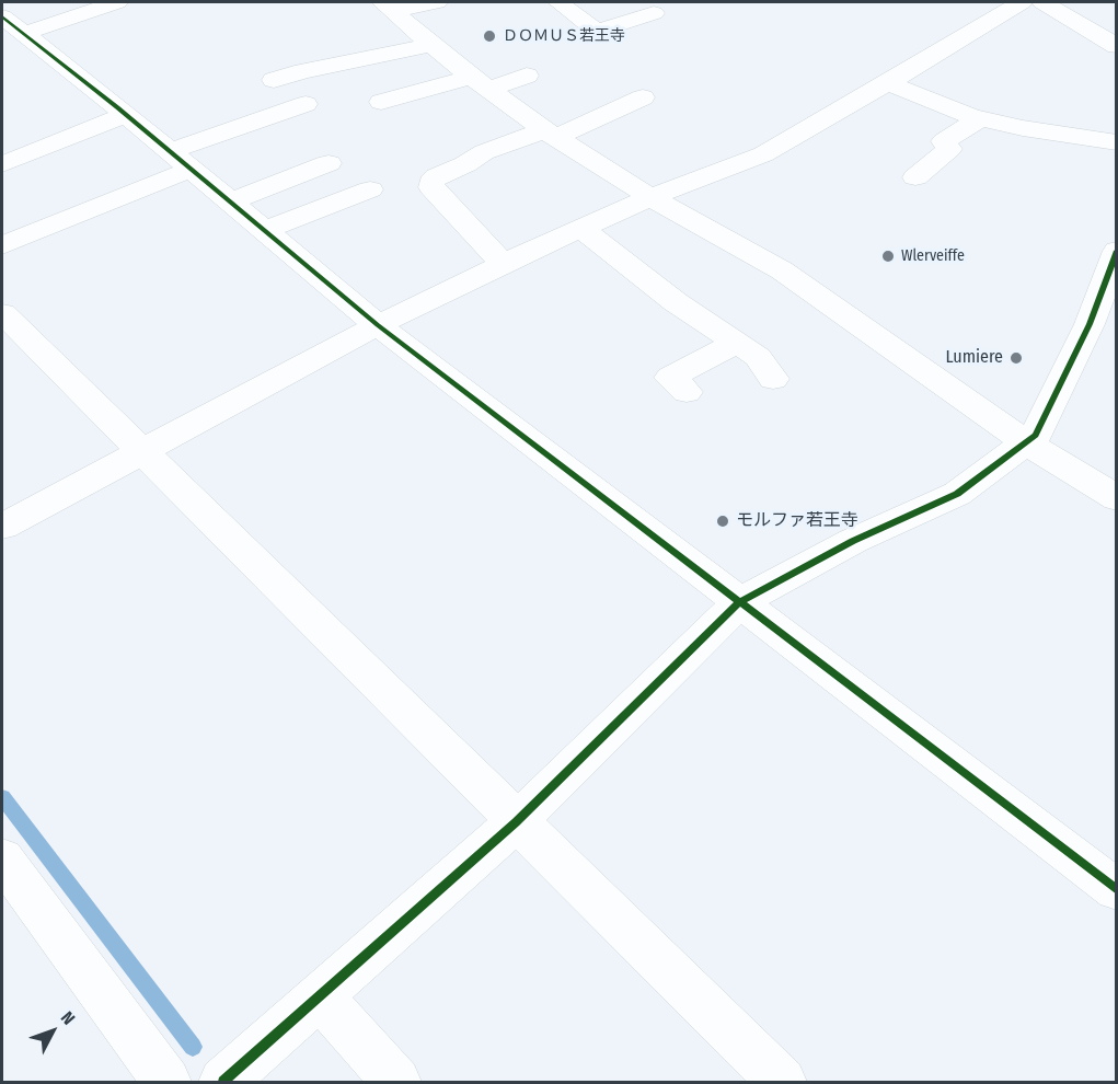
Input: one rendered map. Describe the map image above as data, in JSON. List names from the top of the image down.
{
  "places": [
    "ＤＯＭＵＳ若王寺",
    "Wlerveiffe",
    "Lumiere",
    "モルファ若王寺"
  ],
  "north": "top right"
}
